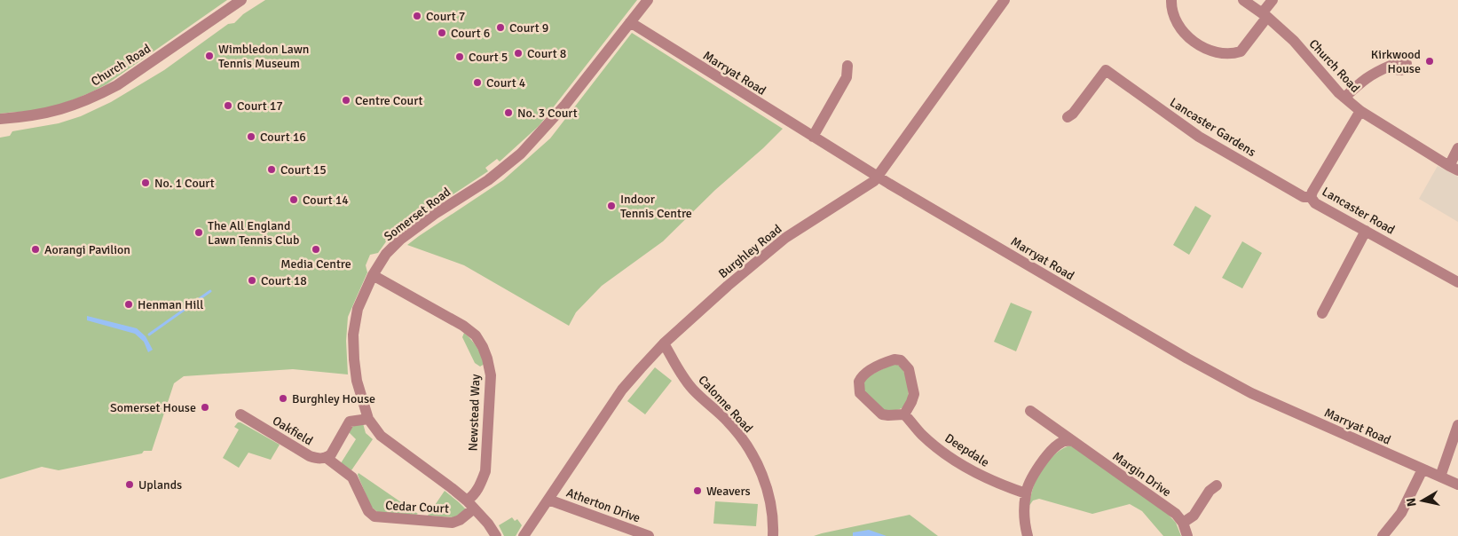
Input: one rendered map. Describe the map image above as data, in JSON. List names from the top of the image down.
{
  "streets": {
    "street": [
      "Church Road",
      "Marryat Road",
      "Lancaster Gardens",
      "Lancaster Road",
      "Somerset Road",
      "Burghley Road",
      "Calonne Road",
      "Newstead Way",
      "Oakfield",
      "Deepdale",
      "Margin Drive",
      "Atherton Drive",
      "Cedar Court"
    ]
  },
  "crossings": [
    ["Church Road", "Lancaster Road"],
    ["Marryat Road", "Somerset Road"],
    ["Marryat Road", "Burghley Road"],
    ["Lancaster Gardens", "Lancaster Road"],
    ["Somerset Road", "Newstead Way"],
    ["Somerset Road", "Cedar Court"],
    ["Burghley Road", "Calonne Road"],
    ["Burghley Road", "Atherton Drive"],
    ["Newstead Way", "Cedar Court"],
    ["Oakfield", "Cedar Court"]
  ],
  "places": [
    "Court 7",
    "Court 9",
    "Court 6",
    "Court 8",
    "Wimbledon Lawn Tennis Museum",
    "Court 5",
    "Kirkwood House",
    "Court 4",
    "Centre Court",
    "Court 17",
    "No. 3 Court",
    "Court 16",
    "Court 15",
    "No. 1 Court",
    "Court 14",
    "Indoor Tennis Centre",
    "The All England Lawn Tennis Club",
    "Aorangi Pavilion",
    "Media Centre",
    "Court 18",
    "Henman Hill",
    "Burghley House",
    "Somerset House",
    "Uplands",
    "Weavers"
  ],
  "north": "left"
}
